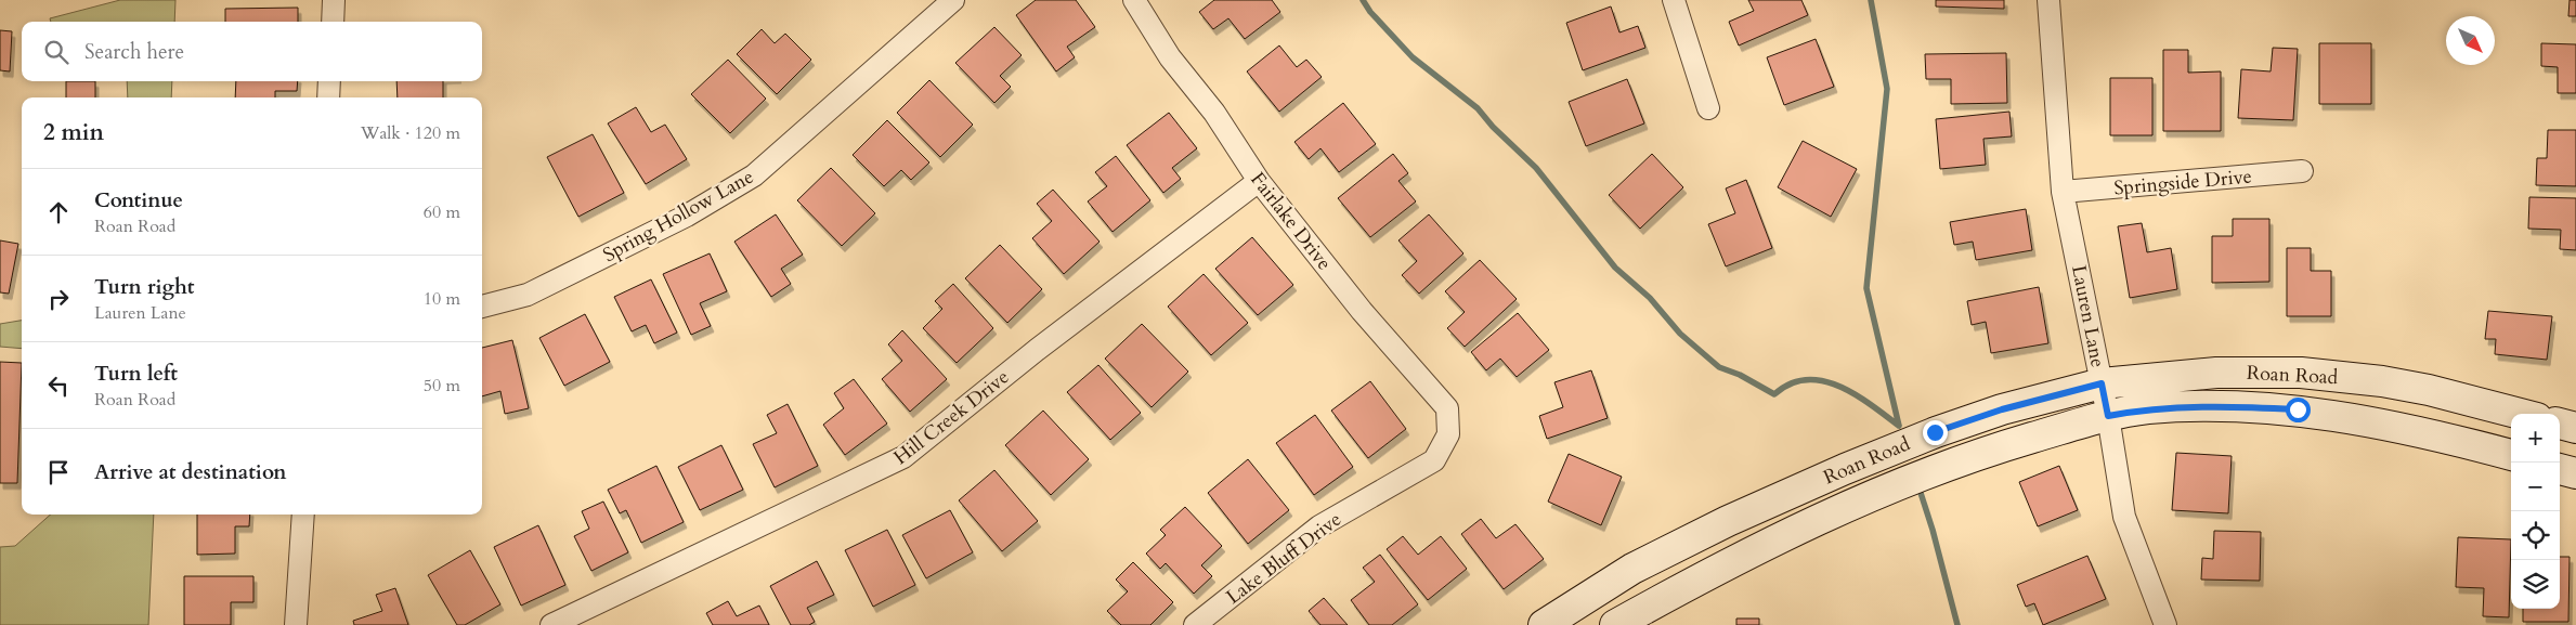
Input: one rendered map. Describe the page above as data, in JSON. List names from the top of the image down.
{
  "streets": {
    "street": [
      "Springside Drive",
      "Spring Hollow Lane",
      "Fairlake Drive",
      "Lauren Lane",
      "Roan Road",
      "Hill Creek Drive",
      "Lake Bluff Drive"
    ]
  },
  "crossings": [
    ["Springside Drive", "Lauren Lane"],
    ["Fairlake Drive", "Hill Creek Drive"],
    ["Fairlake Drive", "Lake Bluff Drive"],
    ["Lauren Lane", "Roan Road"]
  ],
  "north": "bottom right",
  "page": {
    "search": "Search here",
    "heading": ["2 min", "Walk · 120 m"],
    "list": [
      ["Continue", "Roan Road", "60 m"],
      ["Turn right", "Lauren Lane", "10 m"],
      ["Turn left", "Roan Road", "50 m"],
      "Arrive at destination"
    ],
    "map_buttons": ["+", "−"]
  }
}
